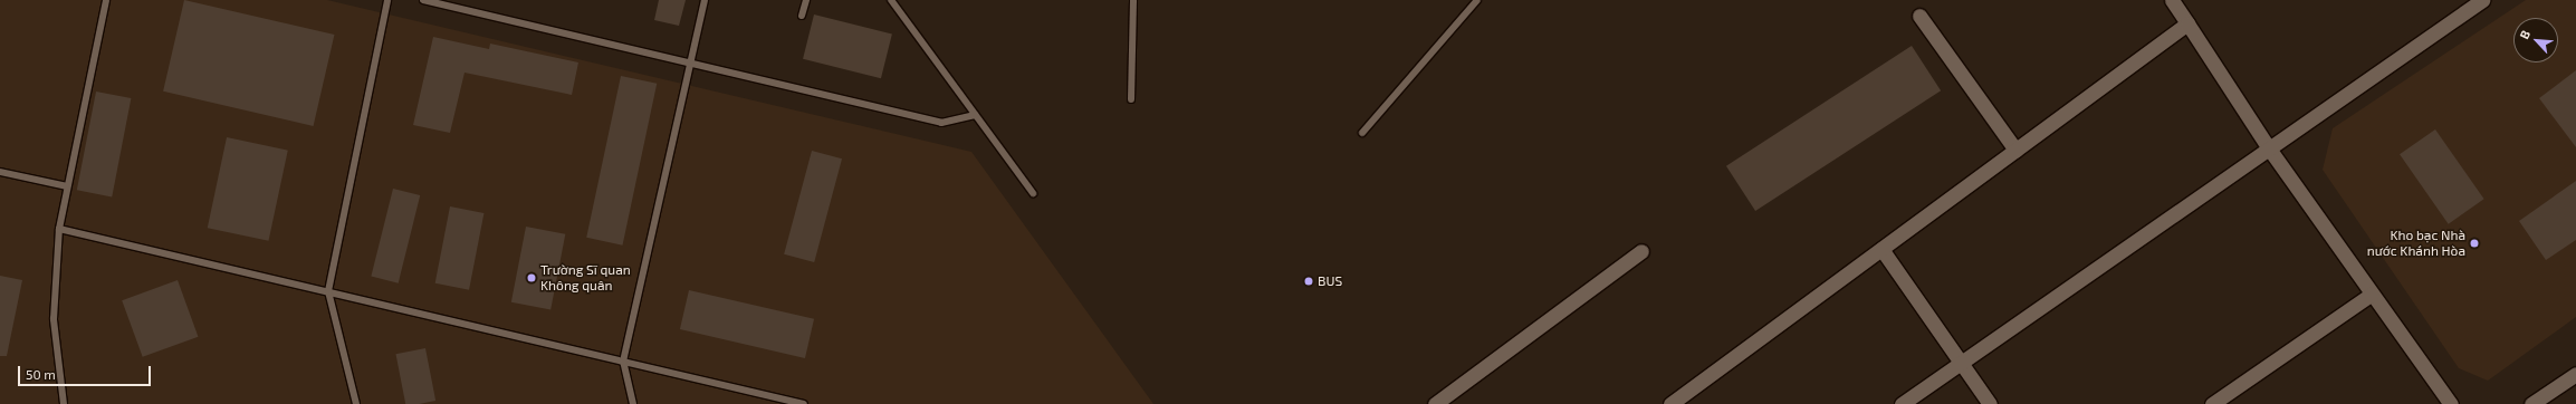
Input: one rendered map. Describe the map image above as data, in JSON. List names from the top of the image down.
{
  "places": ["Kho bạc Nhà nước Khánh Hòa", "Trường Sĩ quan Không quân", "BUS"],
  "scale_bar": "50 m",
  "north": "top left"
}
